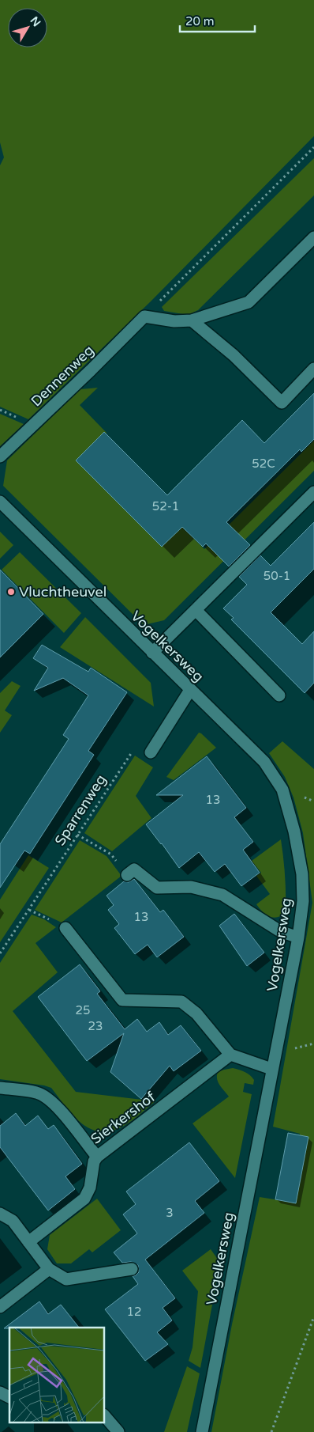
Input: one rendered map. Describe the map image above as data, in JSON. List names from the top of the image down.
{
  "streets": {
    "street": ["Dennenweg", "Vogelkersweg", "Sierkershof"],
    "path": ["Sparrenweg"]
  },
  "places": ["Vluchtheuvel"],
  "house_numbers": [
    "52C",
    "52-1",
    "50-1",
    "13",
    "13",
    "25",
    "23",
    "3",
    "12"
  ],
  "scale_bar": "20 m",
  "north": "top right"
}
